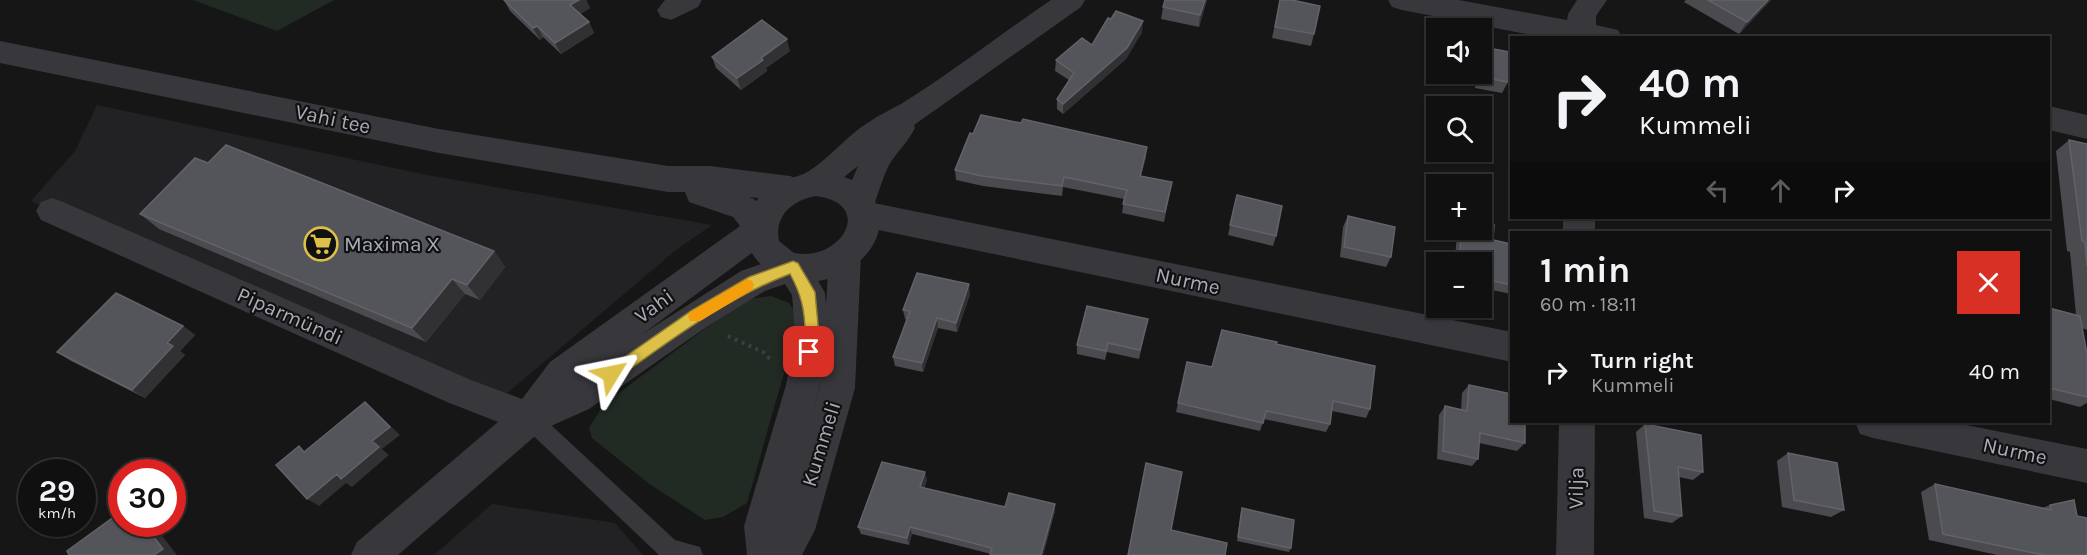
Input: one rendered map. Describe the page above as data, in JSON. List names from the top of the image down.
{
  "streets": {
    "street": [
      "Vahi tee",
      "Nurme",
      "Vahi",
      "Piparmündi",
      "Kummeli",
      "Vilja"
    ]
  },
  "crossings": [
    ["Vahi tee", "Nurme"],
    ["Vahi tee", "Vahi"],
    ["Vahi tee", "Kummeli"],
    ["Nurme", "Vahi"],
    ["Nurme", "Kummeli"],
    ["Vahi", "Piparmündi"],
    ["Vahi", "Kummeli"]
  ],
  "places": {
    "supermarket": ["Maxima X"]
  },
  "page": {
    "map_buttons": ["+", "−"],
    "turn": ["40 m", "Kummeli"],
    "heading": ["1 min", "60 m · 18:11"],
    "list": [
      {
        "name": "Turn right",
        "note": "Kummeli",
        "value": "40 m"
      }
    ],
    "speed": "29 km/h",
    "limit": "30"
  }
}
